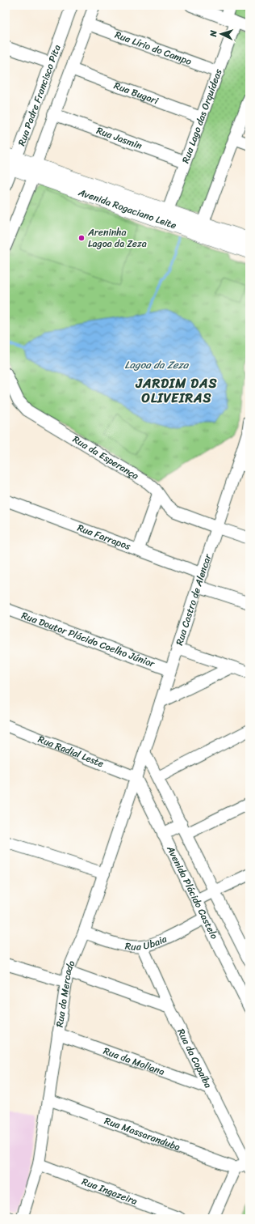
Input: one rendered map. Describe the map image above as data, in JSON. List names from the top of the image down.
{
  "streets": {
    "main road": ["Avenida Rogaciano Leite"],
    "street": [
      "Rua Lírio do Campo",
      "Rua Bugari",
      "Rua Padre Francisco Pita",
      "Rua Lago das Orquídeas",
      "Rua Jasmin",
      "Rua da Esperança",
      "Rua Farrapos",
      "Rua Castro de Alencar",
      "Rua Doutor Plácido Coelho Júnior",
      "Rua Radial Leste",
      "Avenida Plácido Castelo",
      "Rua Ubaia",
      "Rua do Mercado",
      "Rua da Copaíba",
      "Rua da Moliana",
      "Rua Massaranduba",
      "Rua Ingazeira"
    ]
  },
  "crossings": [
    ["Rua Lírio do Campo", "Rua Padre Francisco Pita"],
    ["Rua Lírio do Campo", "Rua Lago das Orquídeas"],
    ["Rua Bugari", "Rua Padre Francisco Pita"],
    ["Rua Bugari", "Rua Lago das Orquídeas"],
    ["Rua Padre Francisco Pita", "Rua Jasmin"],
    ["Rua Padre Francisco Pita", "Avenida Rogaciano Leite"],
    ["Rua Lago das Orquídeas", "Rua Jasmin"],
    ["Rua Lago das Orquídeas", "Avenida Rogaciano Leite"],
    ["Rua da Esperança", "Rua Castro de Alencar"],
    ["Rua Farrapos", "Rua Castro de Alencar"],
    ["Rua Castro de Alencar", "Rua Doutor Plácido Coelho Júnior"],
    ["Rua Castro de Alencar", "Rua Radial Leste"],
    ["Rua Castro de Alencar", "Avenida Plácido Castelo"],
    ["Rua Castro de Alencar", "Rua do Mercado"],
    ["Rua Radial Leste", "Avenida Plácido Castelo"],
    ["Rua Radial Leste", "Rua do Mercado"],
    ["Avenida Plácido Castelo", "Rua Ubaia"],
    ["Avenida Plácido Castelo", "Rua do Mercado"],
    ["Rua Ubaia", "Rua do Mercado"],
    ["Rua Ubaia", "Rua da Copaíba"],
    ["Rua do Mercado", "Rua da Moliana"],
    ["Rua do Mercado", "Rua Massaranduba"],
    ["Rua do Mercado", "Rua Ingazeira"],
    ["Rua da Copaíba", "Rua da Moliana"]
  ],
  "districts": ["JARDIM DAS OLIVEIRAS"],
  "water": ["Lagoa da Zeza"],
  "places": ["Areninha Lagoa da Zeza"],
  "north": "left"
}
